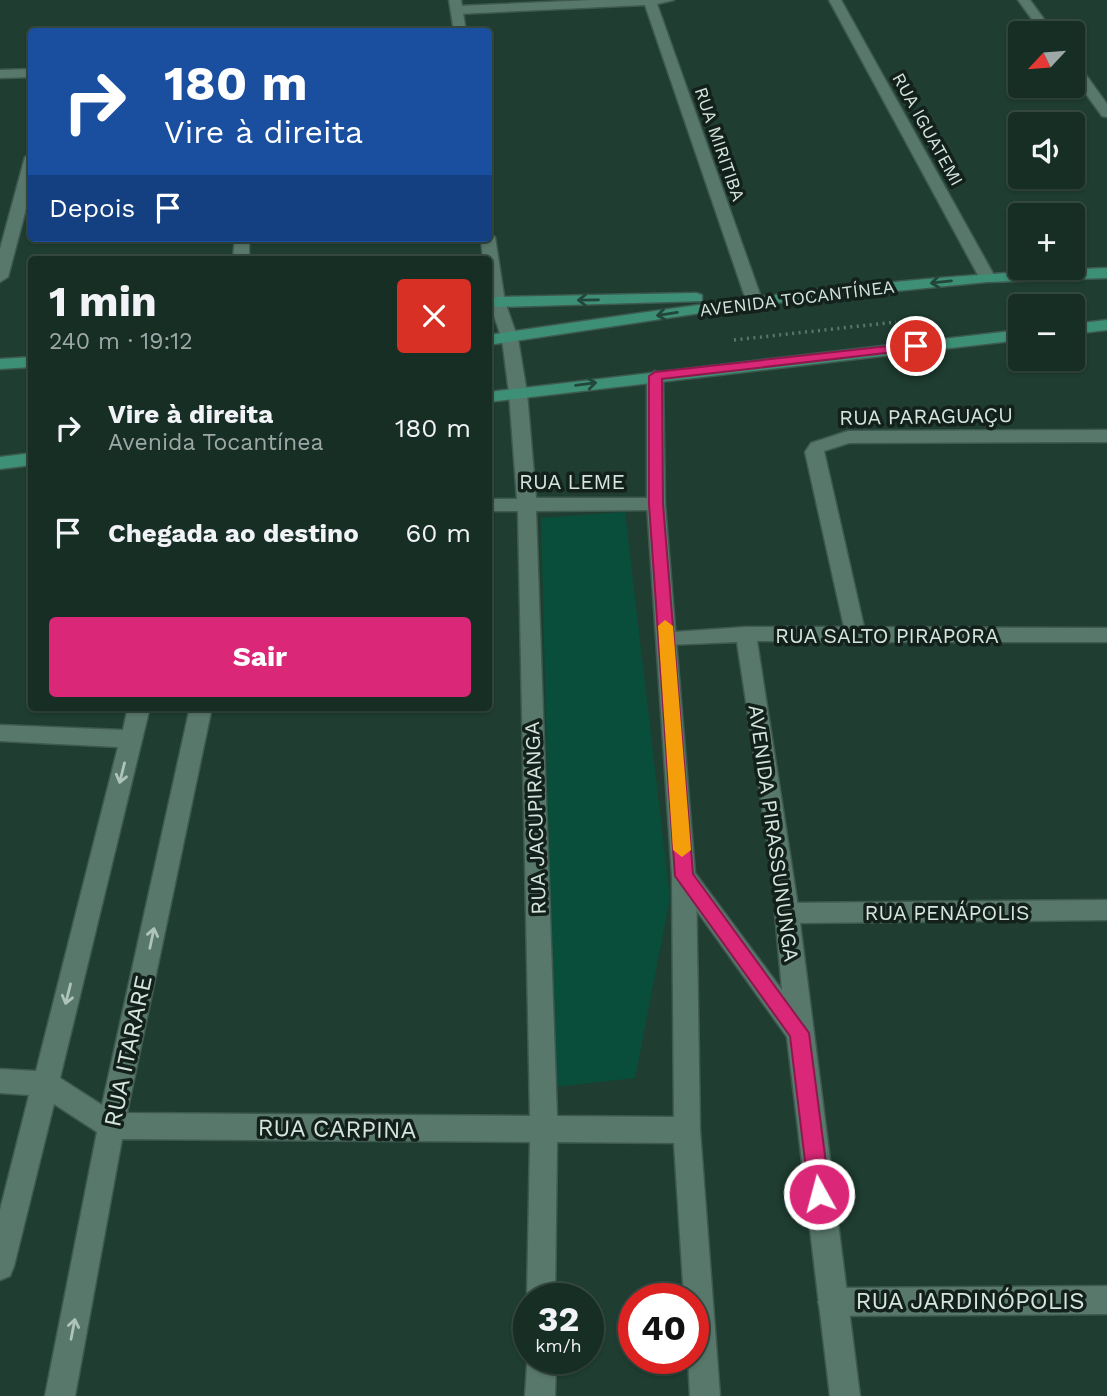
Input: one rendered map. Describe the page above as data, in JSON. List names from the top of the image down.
{
  "streets": {
    "main road": ["AVENIDA TOCANTÍNEA"],
    "street": [
      "RUA IGUATEMI",
      "RUA MIRITIBA",
      "RUA PARAGUAÇU",
      "RUA LEME",
      "RUA SALTO PIRAPORA",
      "RUA JACUPIRANGA",
      "AVENIDA PIRASSUNUNGA",
      "RUA PENÁPOLIS",
      "RUA ITARARE",
      "RUA CARPINA",
      "RUA JARDINÓPOLIS"
    ]
  },
  "crossings": [
    ["RUA IGUATEMI", "AVENIDA TOCANTÍNEA"],
    ["RUA MIRITIBA", "AVENIDA TOCANTÍNEA"],
    ["AVENIDA TOCANTÍNEA", "RUA JACUPIRANGA"],
    ["RUA PARAGUAÇU", "RUA SALTO PIRAPORA"],
    ["RUA LEME", "RUA JACUPIRANGA"],
    ["RUA SALTO PIRAPORA", "AVENIDA PIRASSUNUNGA"],
    ["RUA JACUPIRANGA", "RUA CARPINA"],
    ["AVENIDA PIRASSUNUNGA", "RUA PENÁPOLIS"],
    ["AVENIDA PIRASSUNUNGA", "RUA JARDINÓPOLIS"],
    ["RUA ITARARE", "RUA CARPINA"]
  ],
  "north": "bottom left",
  "page": {
    "map_buttons": ["+", "−"],
    "turn": ["180 m", "Vire à direita"],
    "then": "Depois",
    "heading": ["1 min", "240 m · 19:12"],
    "list": [
      {
        "name": "Vire à direita",
        "note": "Avenida Tocantínea",
        "value": "180 m"
      },
      {
        "name": "Chegada ao destino",
        "value": "60 m"
      }
    ],
    "buttons": "Sair",
    "speed": "32 km/h",
    "limit": "40"
  }
}
